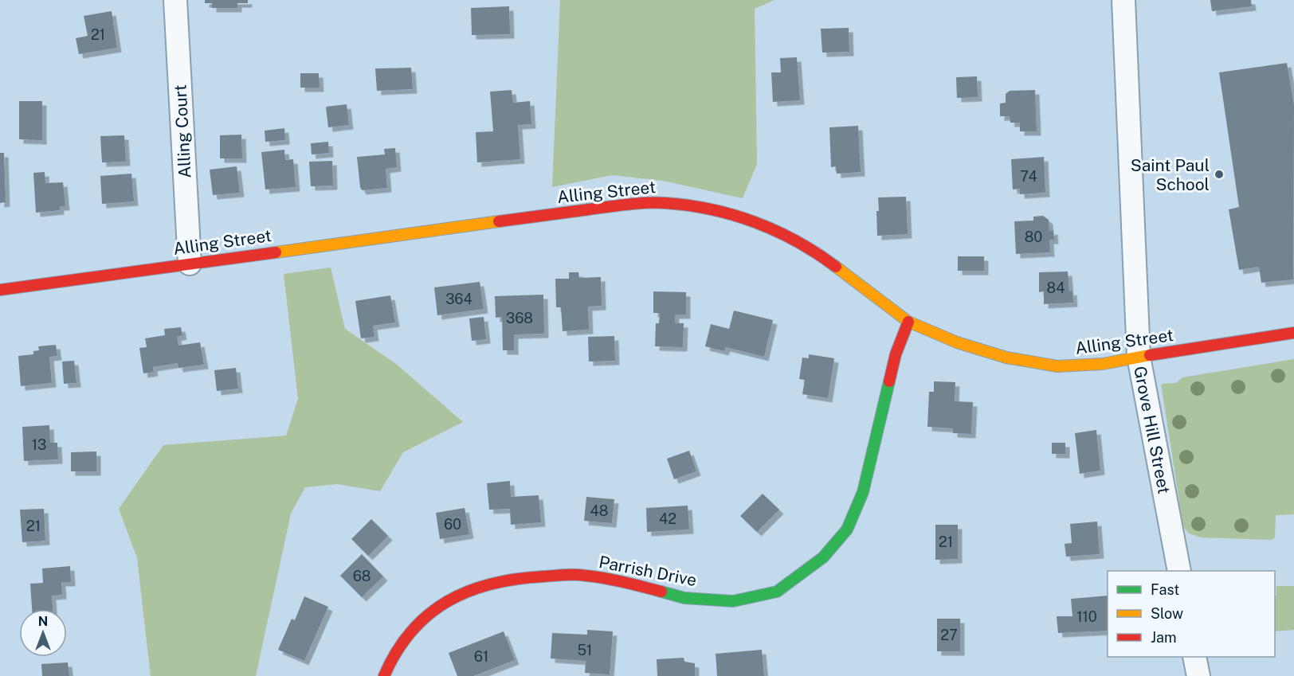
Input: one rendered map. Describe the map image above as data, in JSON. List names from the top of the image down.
{
  "streets": {
    "street": [
      "Alling Court",
      "Alling Street",
      "Grove Hill Street",
      "Parrish Drive"
    ]
  },
  "crossings": [
    ["Alling Court", "Alling Street"],
    ["Alling Street", "Grove Hill Street"],
    ["Alling Street", "Parrish Drive"]
  ],
  "places": ["Saint Paul School"],
  "house_numbers": [
    "21",
    "74",
    "80",
    "84",
    "364",
    "368",
    "13",
    "48",
    "42",
    "60",
    "21",
    "21",
    "68",
    "110",
    "27",
    "51",
    "61"
  ],
  "legend": ["Fast", "Slow", "Jam"],
  "north": "top"
}
